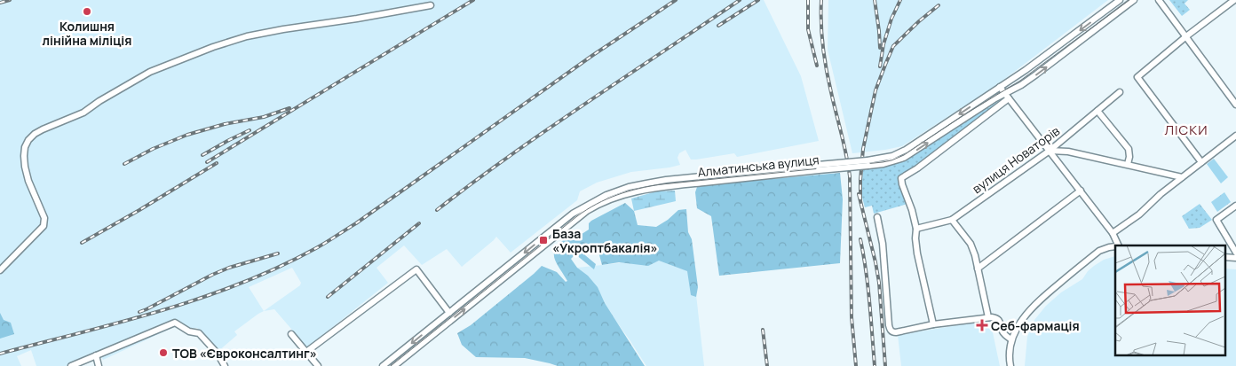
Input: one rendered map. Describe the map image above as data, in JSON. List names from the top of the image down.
{
  "streets": {
    "street": ["вулиця Новаторів", "Алматинська вулиця"]
  },
  "crossings": [
    ["вулиця Новаторів", "Алматинська вулиця"]
  ],
  "districts": ["ЛІСКИ"],
  "places": {
    "other": ["Колишня лінійна міліція", "ТОВ «Євроконсалтинг»"],
    "transit": ["База «Укроптбакалія»"],
    "health": ["Себ-фармація"]
  }
}
